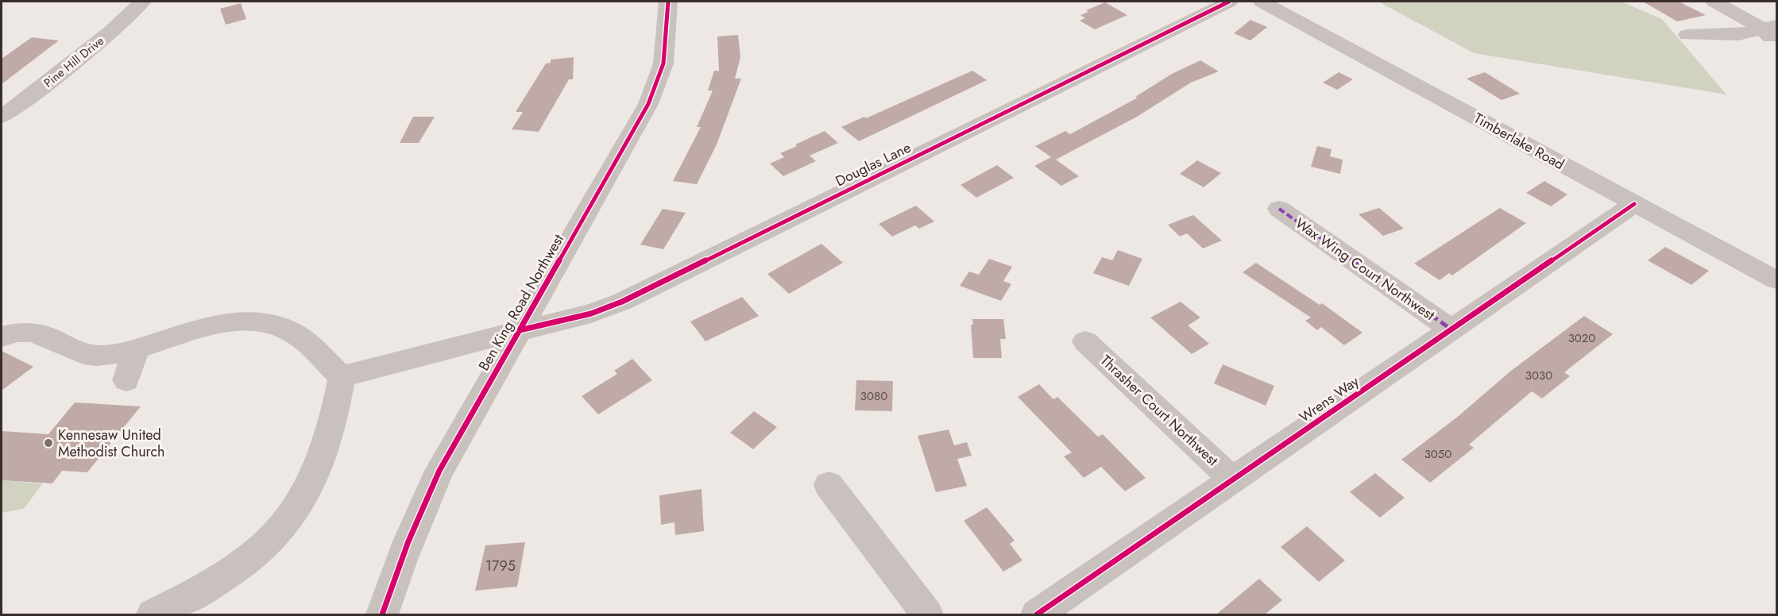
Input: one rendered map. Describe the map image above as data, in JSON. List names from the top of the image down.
{
  "streets": {
    "street": [
      "Pine Hill Drive",
      "Timberlake Road",
      "Douglas Lane",
      "Wax Wing Court Northwest",
      "Ben King Road Northwest",
      "Wrens Way",
      "Thrasher Court Northwest"
    ]
  },
  "crossings": [
    ["Timberlake Road", "Wrens Way"],
    ["Douglas Lane", "Ben King Road Northwest"],
    ["Wax Wing Court Northwest", "Wrens Way"],
    ["Wrens Way", "Thrasher Court Northwest"]
  ],
  "places": ["Kennesaw United Methodist Church"],
  "house_numbers": [
    "3020",
    "3030",
    "3080",
    "3050",
    "1795"
  ]
}
